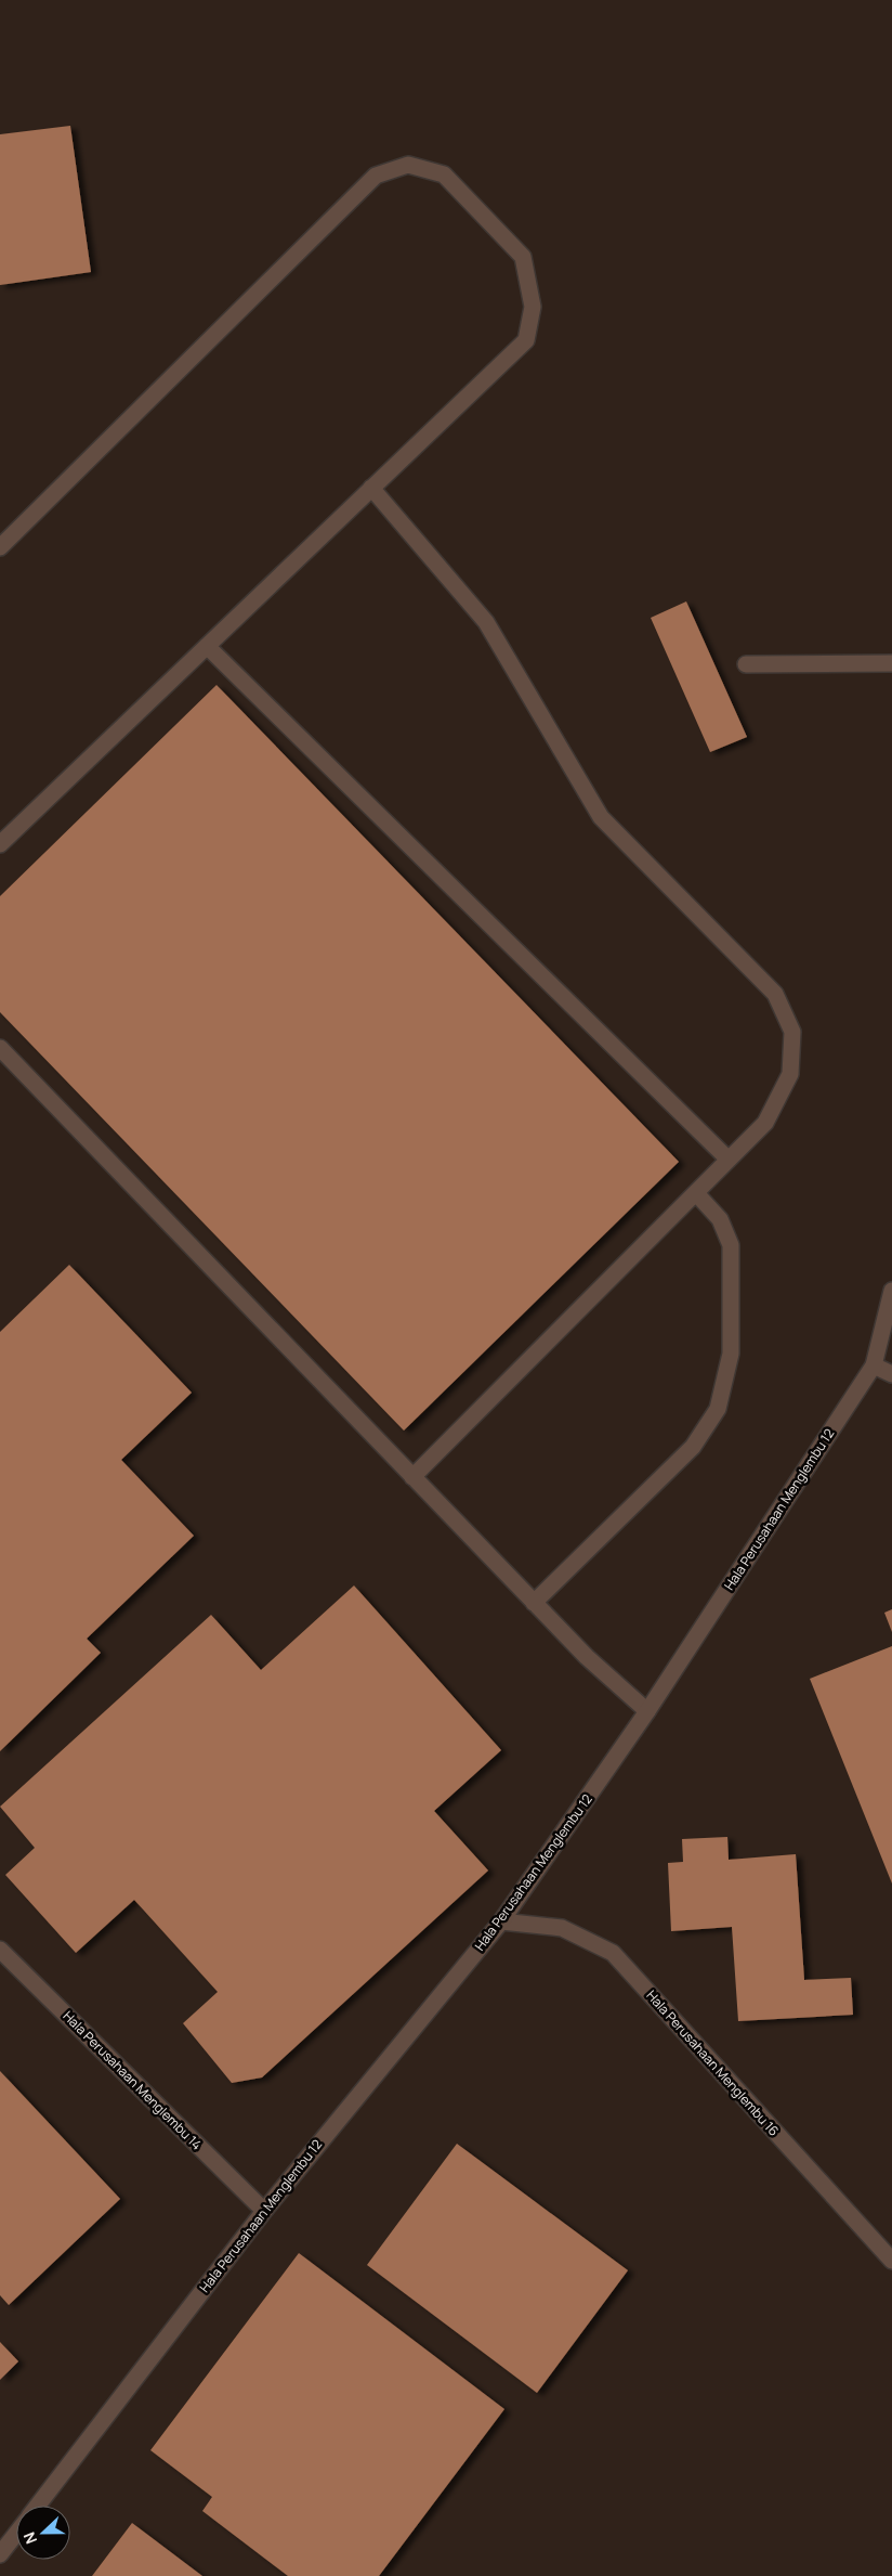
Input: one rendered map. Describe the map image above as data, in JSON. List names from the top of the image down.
{
  "streets": {
    "street": ["Hala Perusahaan Menglembu 12", "Hala Perusahaan Menglembu 16", "Hala Perusahaan Menglembu 14"]
  },
  "crossings": [
    ["Hala Perusahaan Menglembu 12", "Hala Perusahaan Menglembu 16"],
    ["Hala Perusahaan Menglembu 12", "Hala Perusahaan Menglembu 14"]
  ],
  "north": "left"
}
